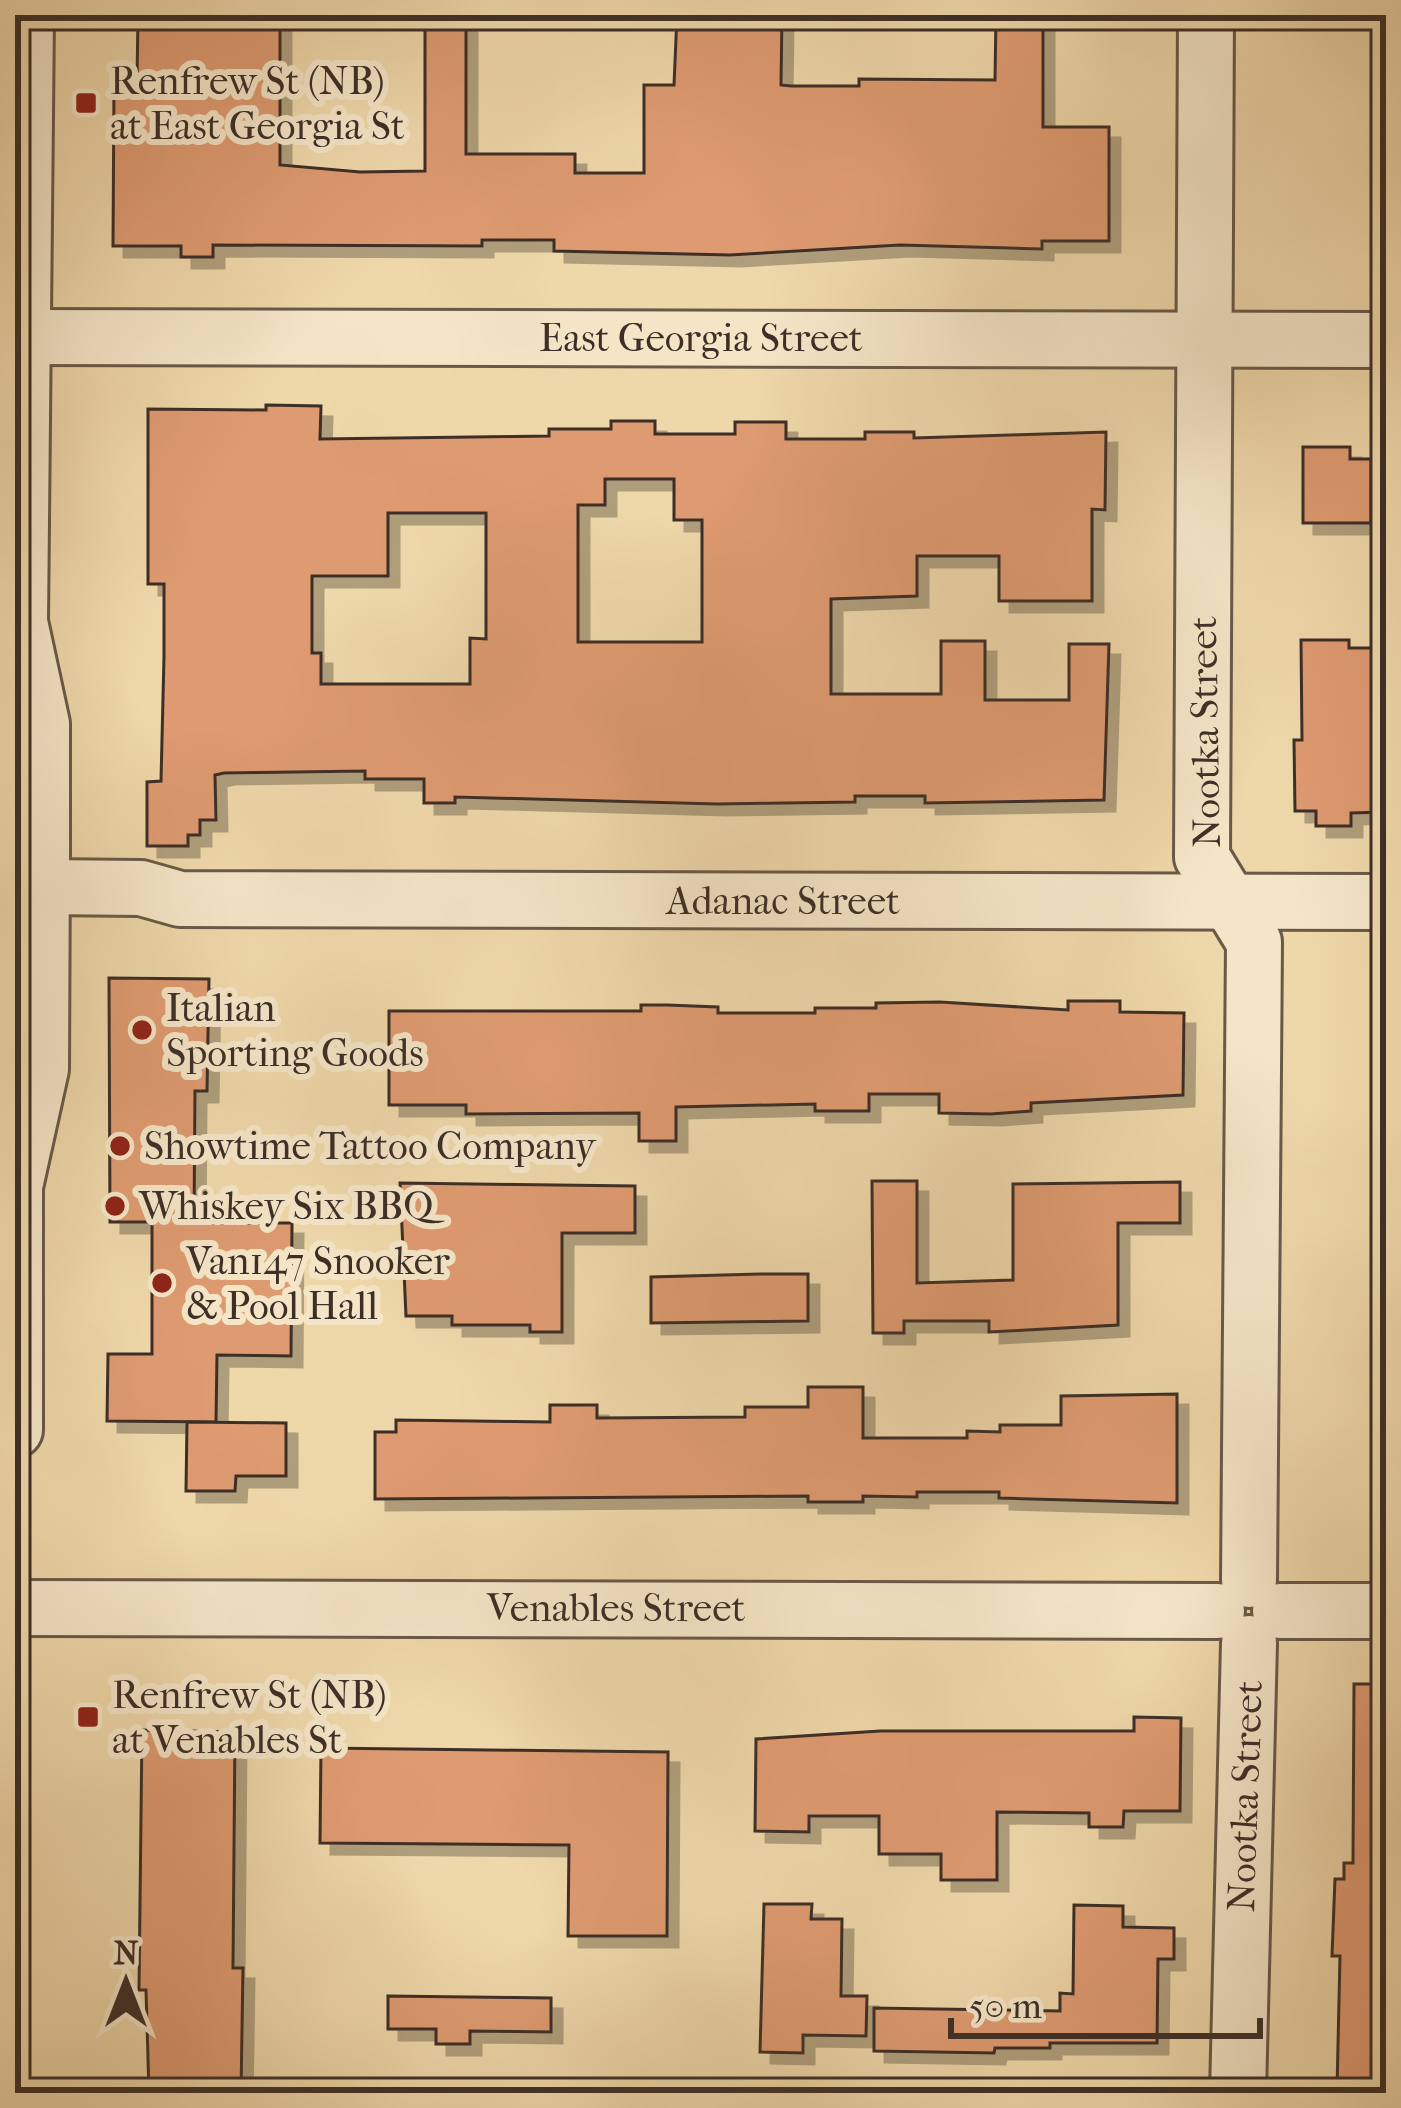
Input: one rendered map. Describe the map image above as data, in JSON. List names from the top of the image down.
{
  "streets": {
    "street": [
      "East Georgia Street",
      "Nootka Street",
      "Adanac Street",
      "Venables Street"
    ]
  },
  "crossings": [
    ["East Georgia Street", "Nootka Street"],
    ["Nootka Street", "Adanac Street"],
    ["Nootka Street", "Venables Street"]
  ],
  "places": {
    "transit": ["Renfrew St (NB) at East Georgia St", "Renfrew St (NB) at Venables St"],
    "other": [
      "Italian Sporting Goods",
      "Showtime Tattoo Company",
      "Whiskey Six BBQ",
      "Van147 Snooker & Pool Hall"
    ]
  },
  "scale_bar": "50 m",
  "north": "top"
}
